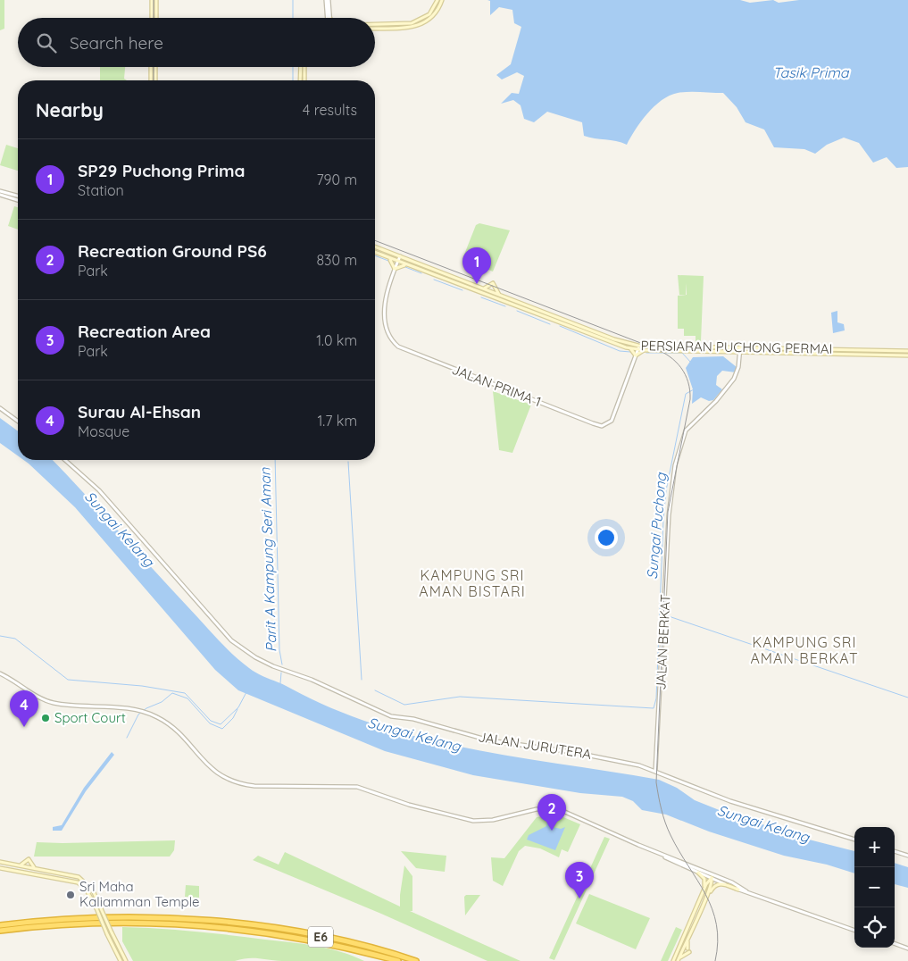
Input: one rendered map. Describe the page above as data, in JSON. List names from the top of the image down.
{
  "streets": {
    "highway": ["E6"],
    "main road": ["PERSIARAN PUCHONG PERMAI"],
    "street": ["JALAN PRIMA 1", "JALAN BERKAT", "JALAN JURUTERA"]
  },
  "crossings": [
    ["PERSIARAN PUCHONG PERMAI", "JALAN PRIMA 1"],
    ["PERSIARAN PUCHONG PERMAI", "JALAN BERKAT"],
    ["JALAN BERKAT", "JALAN JURUTERA"]
  ],
  "districts": ["KAMPUNG SRI AMAN BISTARI", "KAMPUNG SRI AMAN BERKAT"],
  "water": [
    "Tasik Prima",
    "Sungai Puchong",
    "Sungai Kelang",
    "Parit A Kampung Seri Aman"
  ],
  "places": ["Sport Court", "Sri Maha Kaliamman Temple"],
  "page": {
    "search": "Search here",
    "heading": ["Nearby", "4 results"],
    "list": [
      {
        "mark": "1",
        "name": "SP29 Puchong Prima",
        "note": "Station",
        "value": "790 m"
      },
      {
        "mark": "2",
        "name": "Recreation Ground PS6",
        "note": "Park",
        "value": "830 m"
      },
      {
        "mark": "3",
        "name": "Recreation Area",
        "note": "Park",
        "value": "1.0 km"
      },
      {
        "mark": "4",
        "name": "Surau Al-Ehsan",
        "note": "Mosque",
        "value": "1.7 km"
      }
    ],
    "pins": [
      "1",
      "4",
      "2",
      "3"
    ],
    "map_buttons": ["+", "−"]
  }
}
